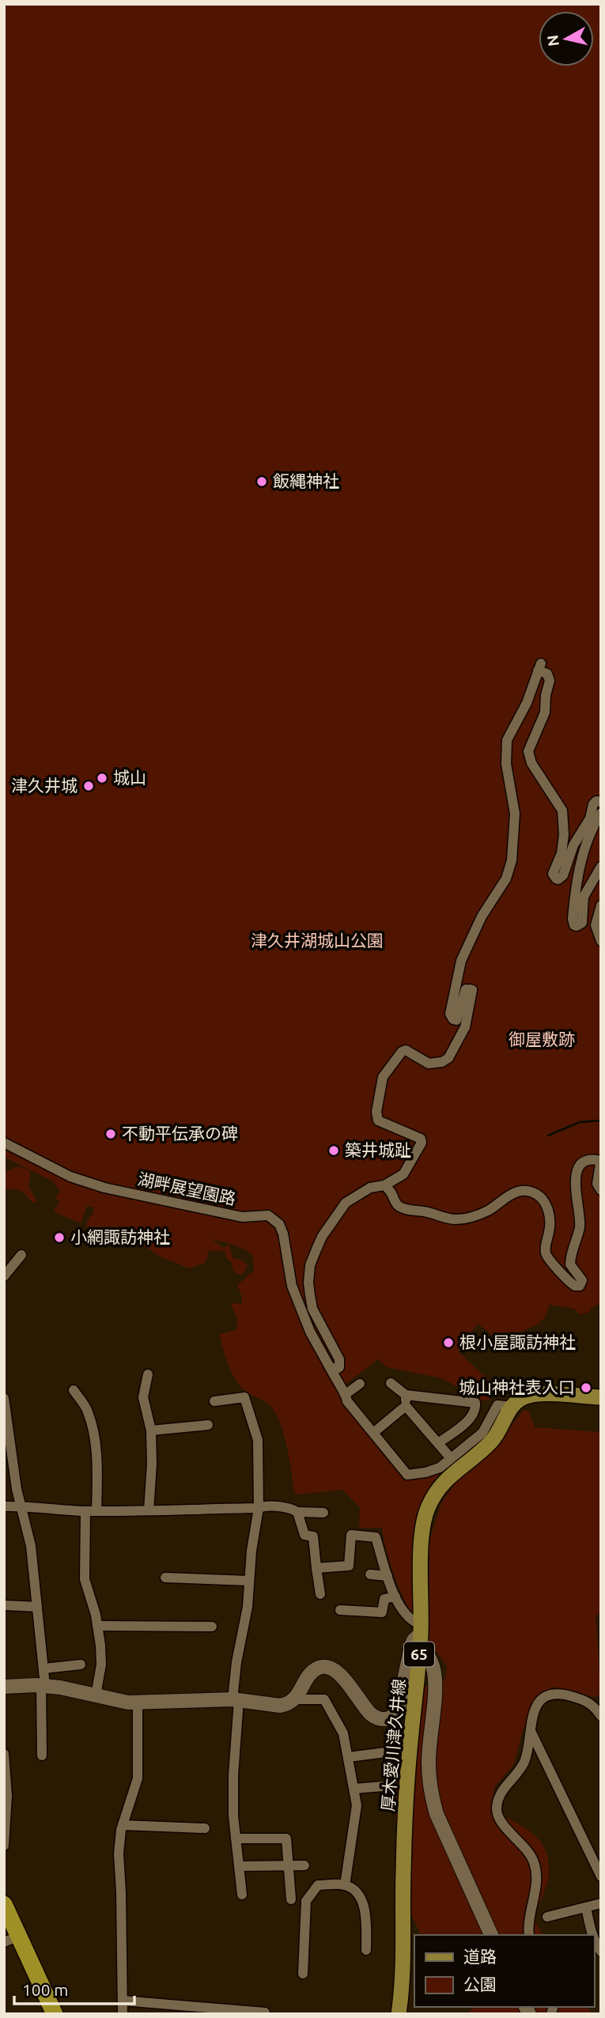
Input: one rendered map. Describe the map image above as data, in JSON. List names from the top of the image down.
{
  "streets": {
    "main road": ["65", "厚木愛川津久井線"],
    "street": ["湖畔展望園路"]
  },
  "parks": ["津久井湖城山公園", "御屋敷跡"],
  "places": [
    "飯縄神社",
    "城山",
    "津久井城",
    "不動平伝承の碑",
    "築井城趾",
    "小網諏訪神社",
    "根小屋諏訪神社",
    "城山神社表入口"
  ],
  "legend": ["道路", "公園"],
  "scale_bar": "100 m",
  "north": "left"
}
